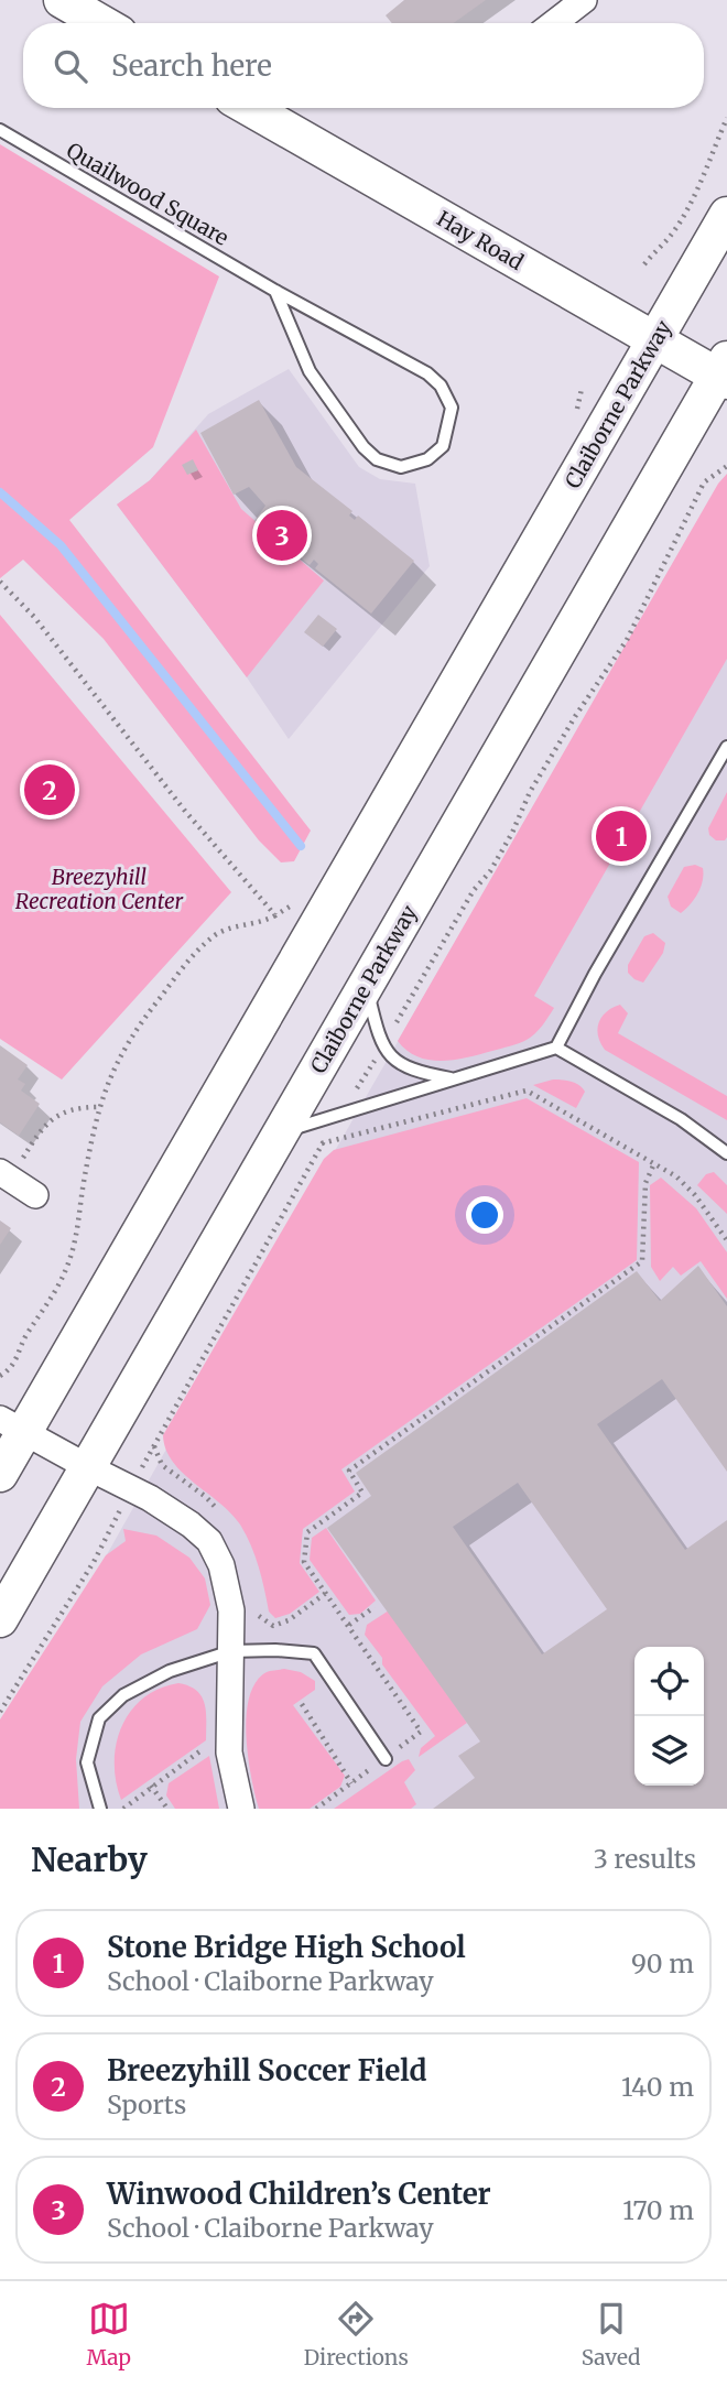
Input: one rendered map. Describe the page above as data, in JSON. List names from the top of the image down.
{
  "streets": {
    "main road": ["Hay Road", "Claiborne Parkway"],
    "lane": ["Quailwood Square"]
  },
  "crossings": [
    ["Hay Road", "Claiborne Parkway"]
  ],
  "parks": ["Breezyhill Recreation Center"],
  "page": {
    "search": "Search here",
    "pins": ["3", "2", "1"],
    "heading": ["Nearby", "3 results"],
    "list": [
      {
        "mark": "1",
        "name": "Stone Bridge High School",
        "note": "School · Claiborne Parkway",
        "value": "90 m"
      },
      {
        "mark": "2",
        "name": "Breezyhill Soccer Field",
        "note": "Sports",
        "value": "140 m"
      },
      {
        "mark": "3",
        "name": "Winwood Children’s Center",
        "note": "School · Claiborne Parkway",
        "value": "170 m"
      }
    ],
    "nav": ["Map", "Directions", "Saved"]
  }
}
